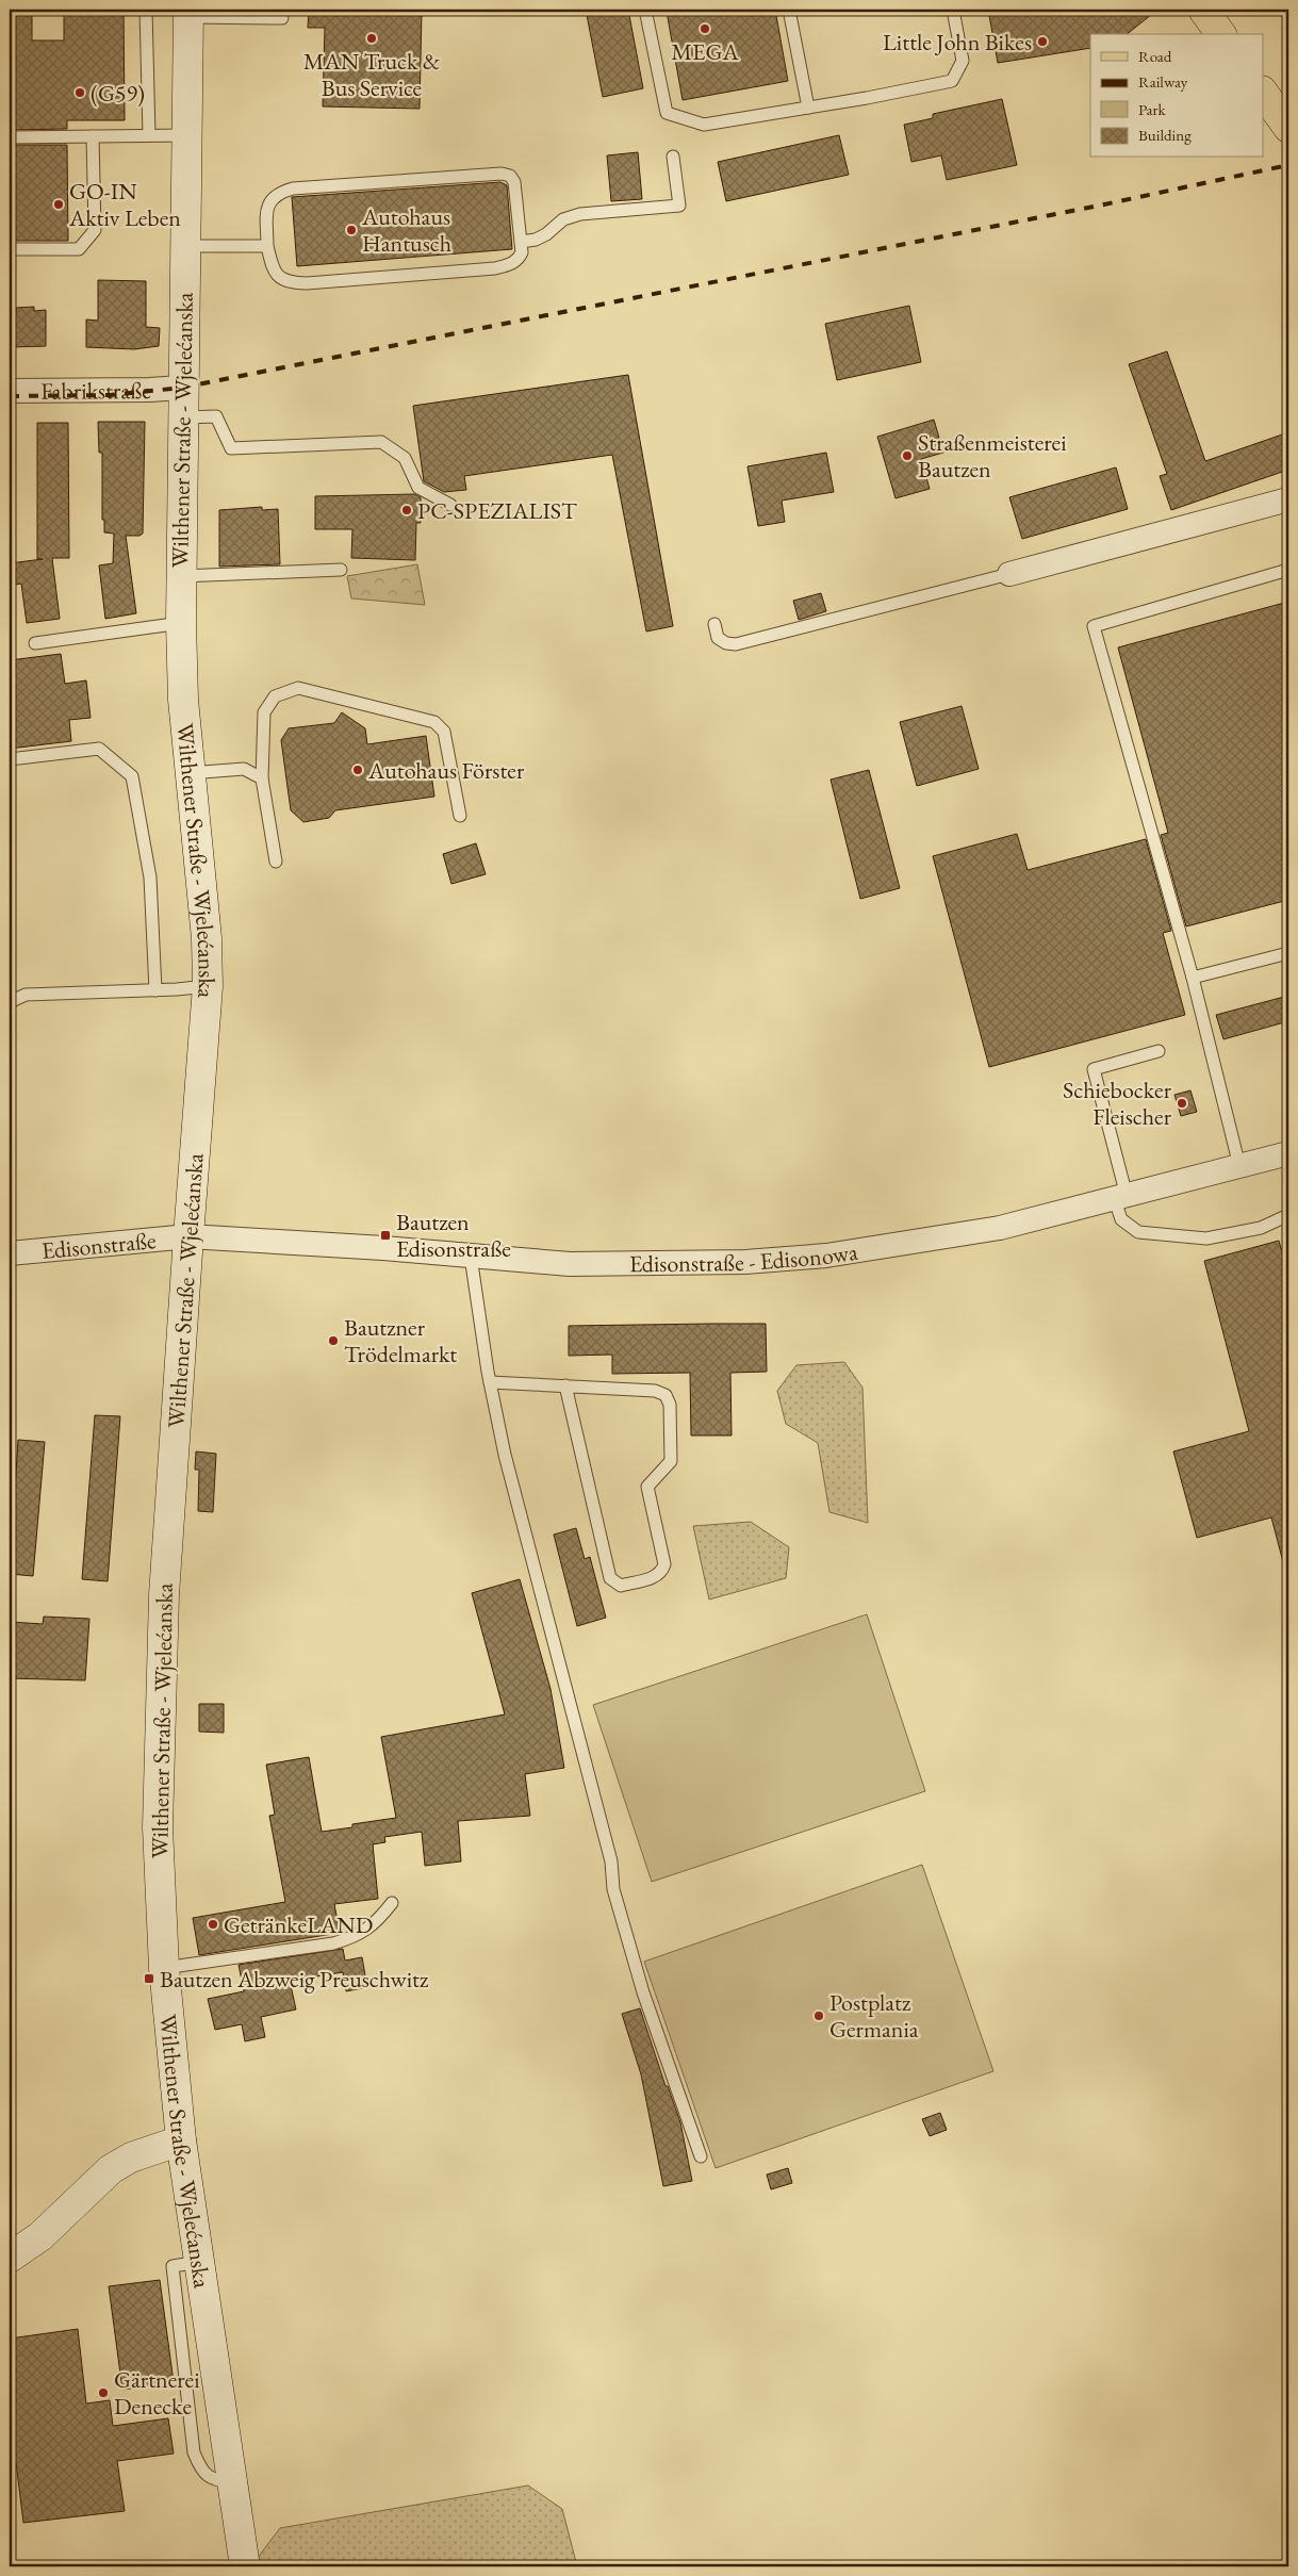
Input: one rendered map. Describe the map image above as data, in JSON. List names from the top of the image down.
{
  "streets": {
    "main road": ["Wilthener Straße - Wjelećanska"],
    "street": ["Fabrikstraße", "Edisonstraße", "Edisonstraße - Edisonowa"]
  },
  "crossings": [
    ["Fabrikstraße", "Wilthener Straße - Wjelećanska"],
    ["Wilthener Straße - Wjelećanska", "Edisonstraße"],
    ["Wilthener Straße - Wjelećanska", "Edisonstraße - Edisonowa"],
    ["Edisonstraße", "Edisonstraße - Edisonowa"]
  ],
  "places": {
    "other": [
      "MEGA",
      "MAN Truck & Bus Service",
      "Little John Bikes",
      "(G59)",
      "GO-IN Aktiv Leben",
      "Autohaus Hantusch",
      "Straßenmeisterei Bautzen",
      "PC-SPEZIALIST",
      "Autohaus Förster",
      "Schiebocker Fleischer",
      "Bautzner Trödelmarkt",
      "GetränkeLAND",
      "Postplatz Germania",
      "Gärtnerei Denecke"
    ],
    "transit": ["Bautzen Edisonstraße", "Bautzen Abzweig Preuschwitz"]
  },
  "legend": [
    "Road",
    "Railway",
    "Park",
    "Building"
  ]
}
